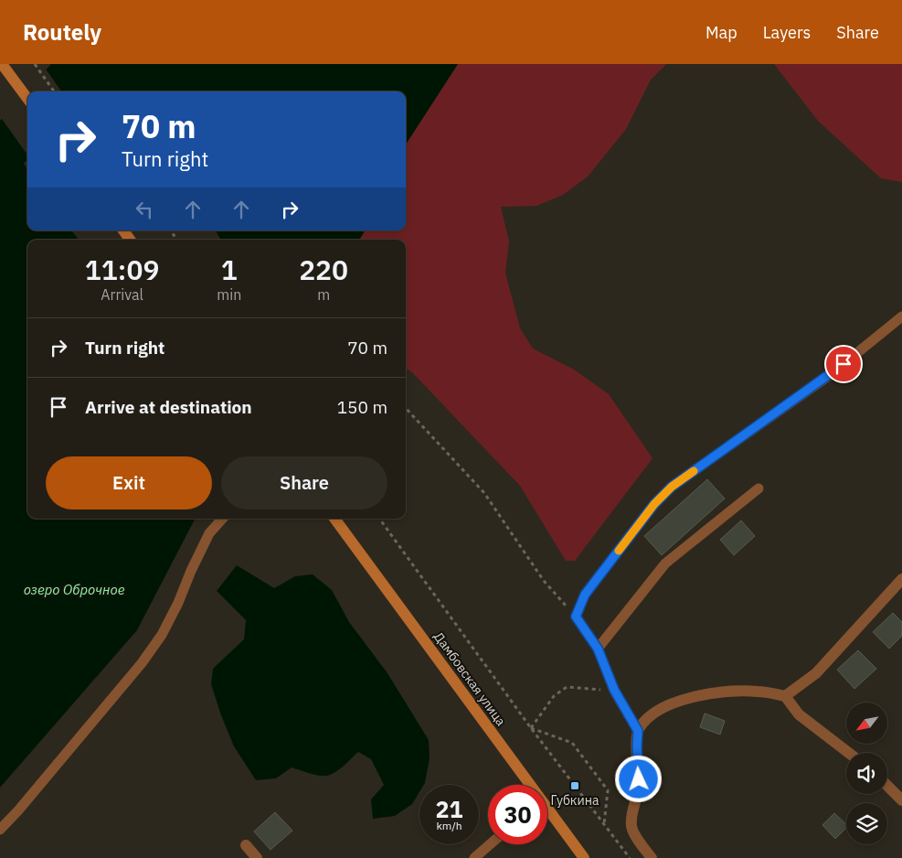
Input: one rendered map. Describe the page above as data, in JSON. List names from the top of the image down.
{
  "streets": {
    "main road": ["Дамбовская улица"]
  },
  "water": ["озеро Оброчное"],
  "places": {
    "transit": ["Губкина"]
  },
  "north": "bottom left",
  "page": {
    "header": "Routely",
    "nav": ["Map", "Layers", "Share"],
    "turn": ["70 m", "Turn right"],
    "eta": [
      "11:09",
      "Arrival",
      "1",
      "min",
      "220",
      "m"
    ],
    "list": [
      {
        "name": "Turn right",
        "value": "70 m"
      },
      {
        "name": "Arrive at destination",
        "value": "150 m"
      }
    ],
    "buttons": ["Exit", "Share"],
    "speed": "21 km/h",
    "limit": "30"
  }
}
